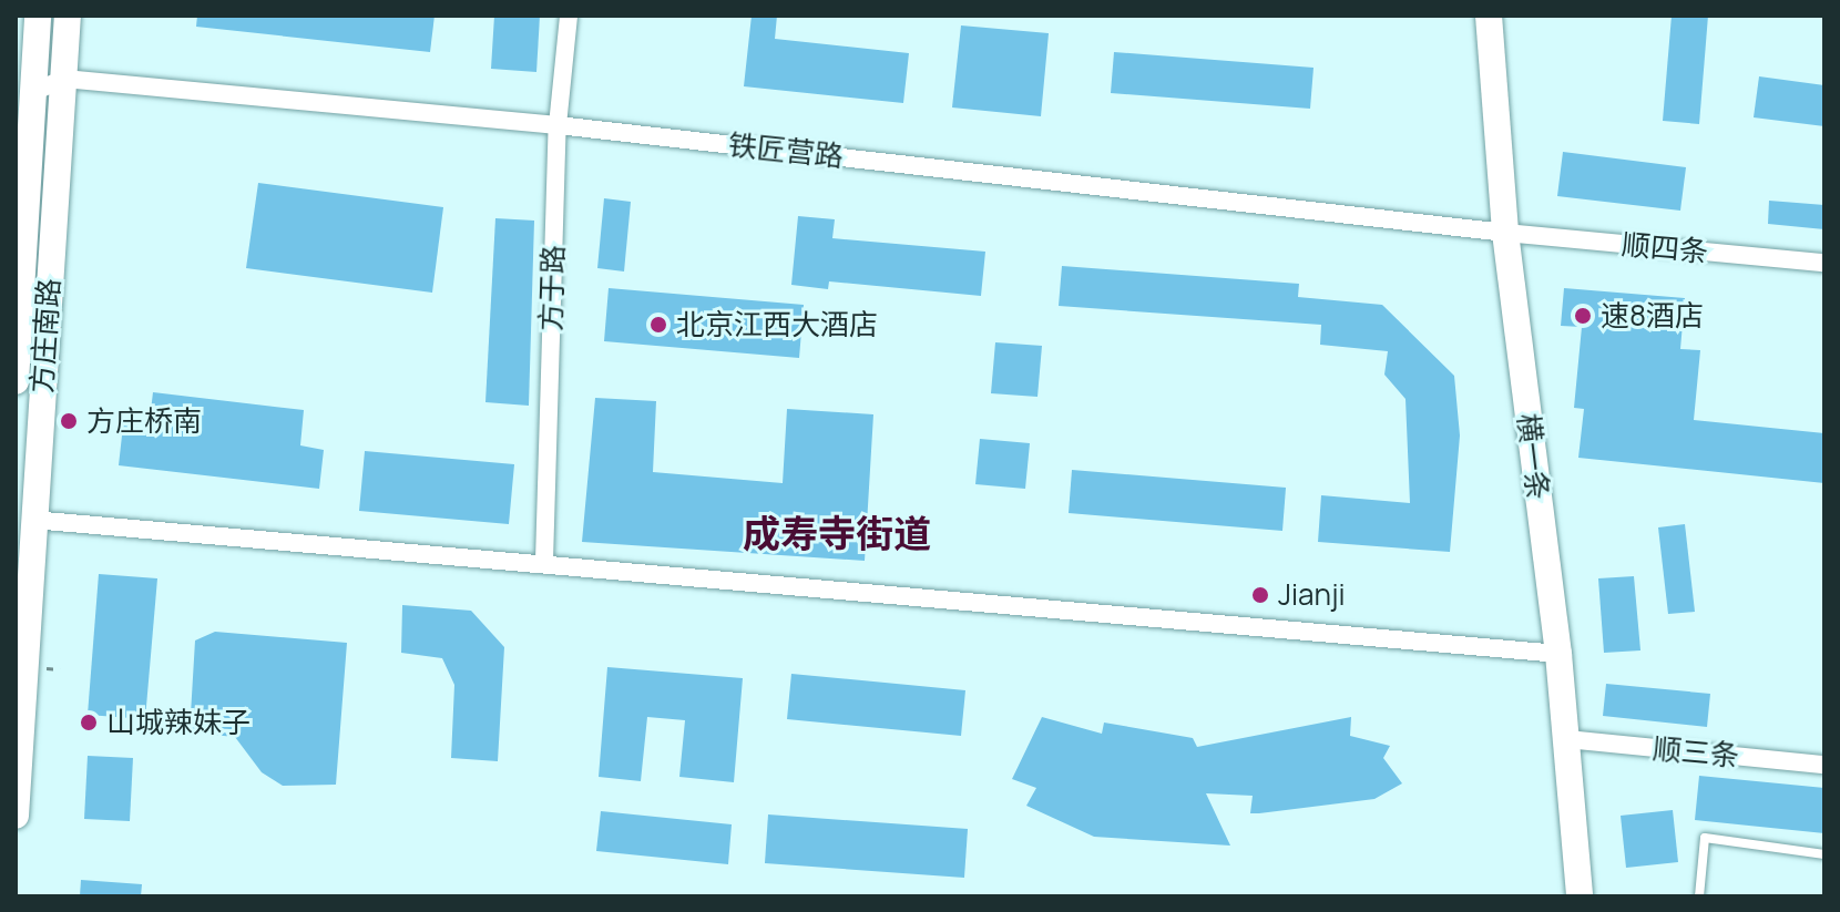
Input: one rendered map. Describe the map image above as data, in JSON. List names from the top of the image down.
{
  "streets": {
    "main road": ["方庄南路", "横一条"],
    "street": [
      "铁匠营路",
      "顺四条",
      "方于路",
      "顺三条"
    ]
  },
  "crossings": [
    ["铁匠营路", "顺四条"],
    ["铁匠营路", "方于路"],
    ["铁匠营路", "方庄南路"],
    ["铁匠营路", "横一条"],
    ["顺四条", "横一条"],
    ["横一条", "顺三条"]
  ],
  "districts": ["成寿寺街道"],
  "places": [
    "速8酒店",
    "北京江西大酒店",
    "方庄桥南",
    "Jianji",
    "山城辣妹子"
  ]
}
